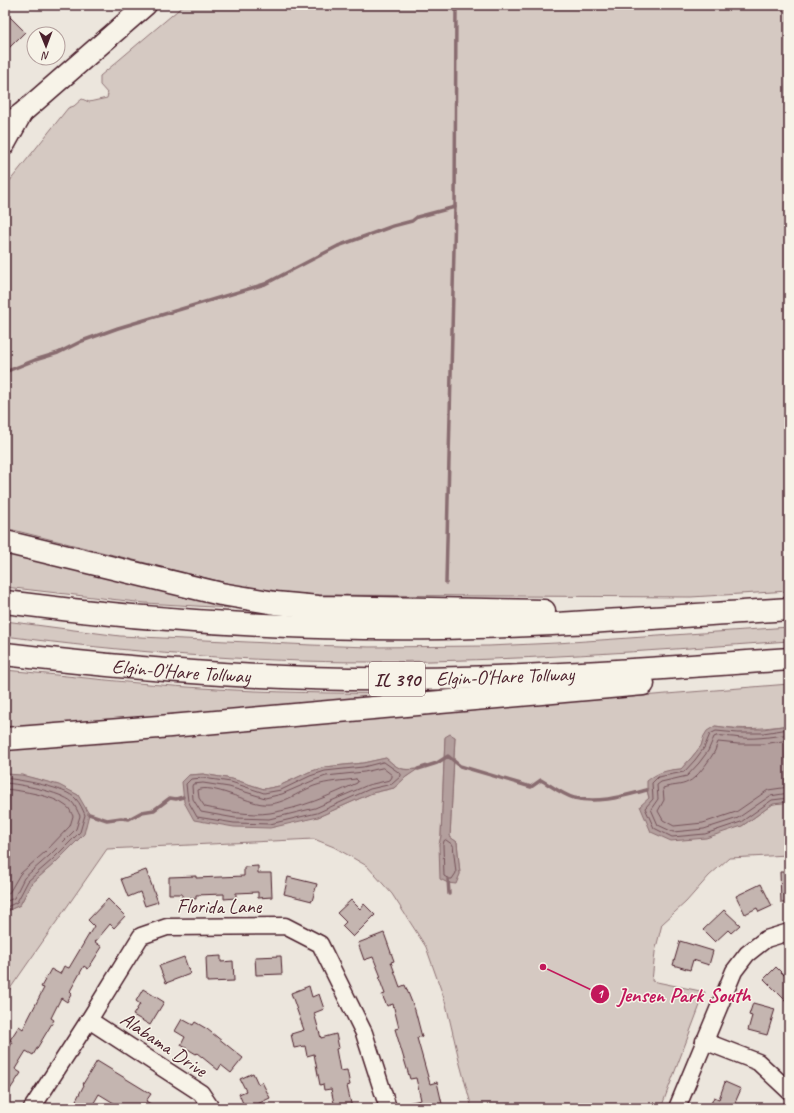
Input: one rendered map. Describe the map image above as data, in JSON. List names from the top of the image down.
{
  "streets": {
    "highway": ["Elgin-O'Hare Tollway", "IL 390"],
    "street": ["Florida Lane", "Alabama Drive"]
  },
  "crossings": [
    ["Florida Lane", "Alabama Drive"]
  ],
  "places": ["Jensen Park South"],
  "north": "bottom"
}
